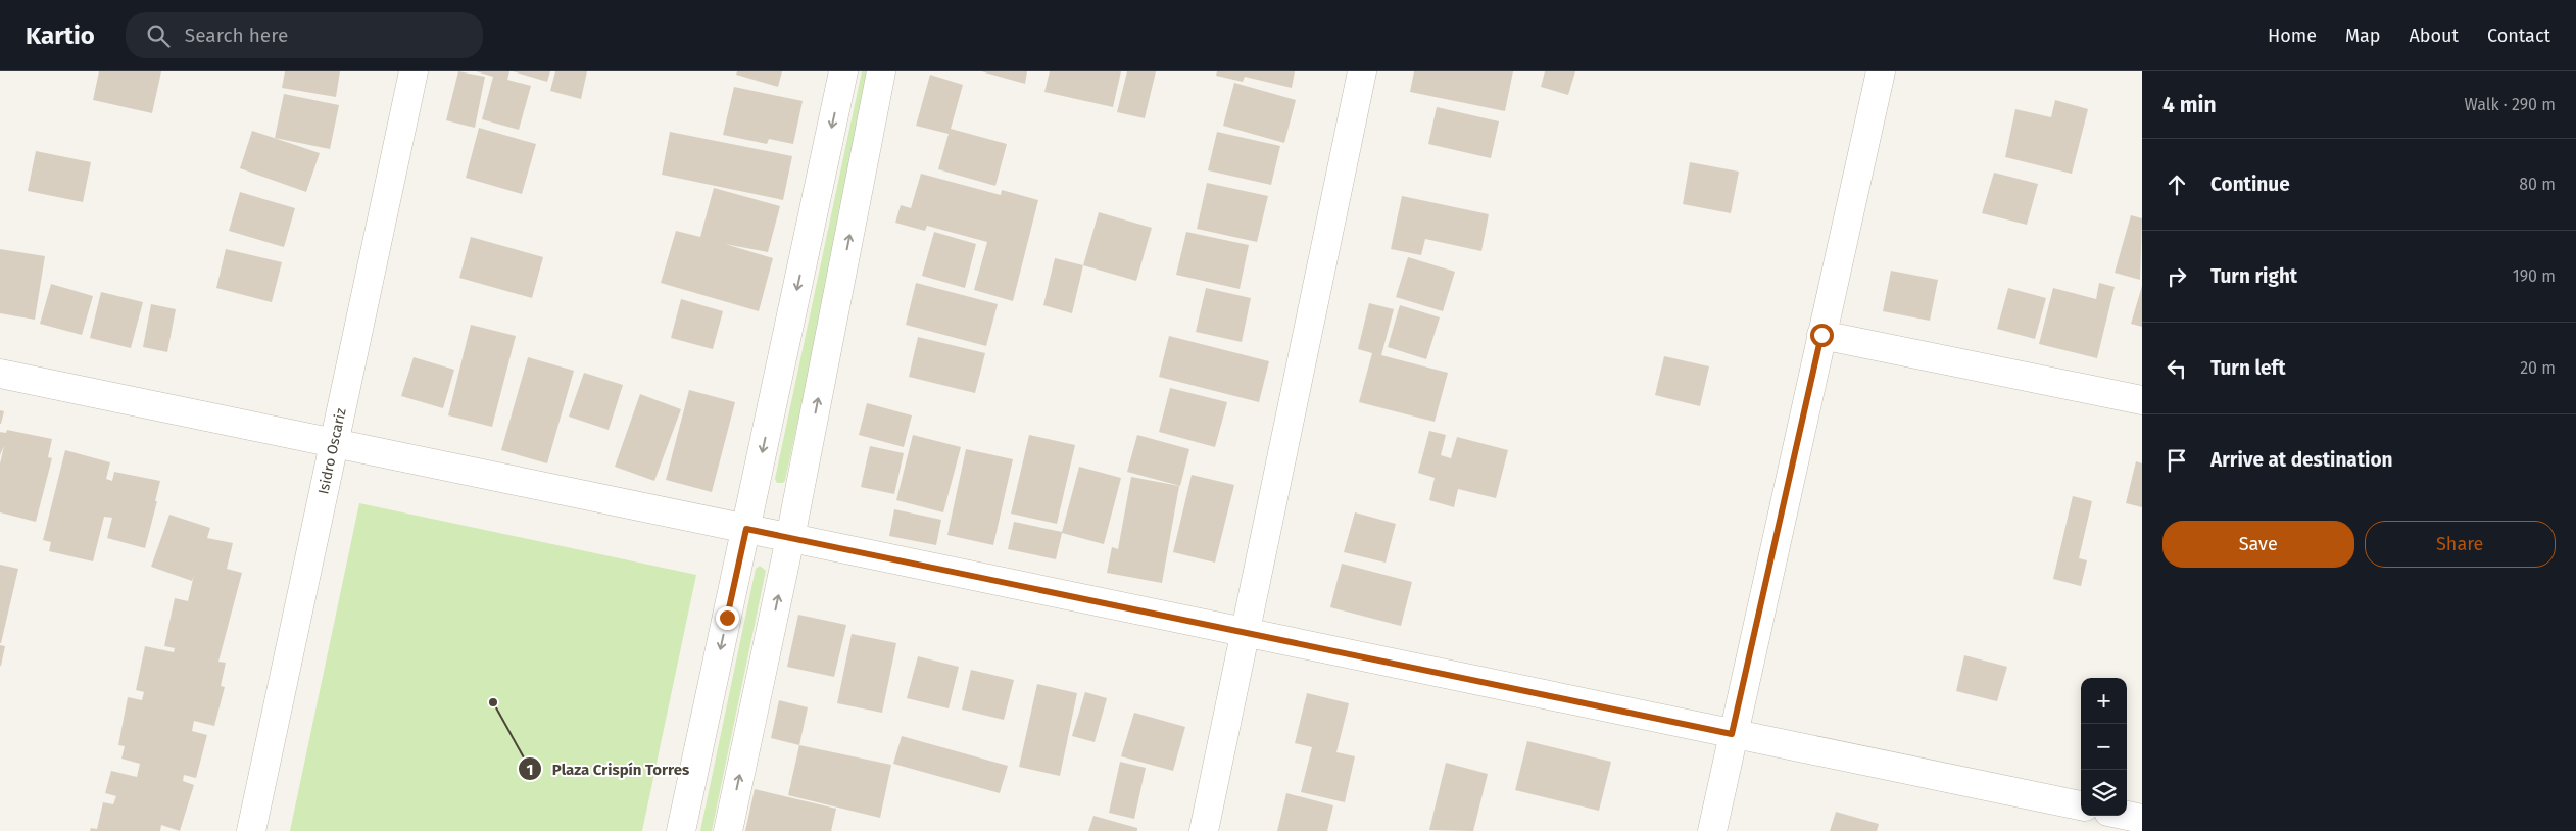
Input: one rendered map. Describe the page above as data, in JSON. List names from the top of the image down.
{
  "streets": {
    "street": ["Isidro Oscariz"]
  },
  "places": ["Plaza Crispín Torres"],
  "page": {
    "header": "Kartio",
    "search": "Search here",
    "nav": [
      "Home",
      "Map",
      "About",
      "Contact"
    ],
    "heading": ["4 min", "Walk · 290 m"],
    "list": [
      ["Continue", "80 m"],
      ["Turn right", "190 m"],
      ["Turn left", "20 m"],
      "Arrive at destination"
    ],
    "buttons": ["Save", "Share"],
    "map_buttons": ["+", "−"]
  }
}
